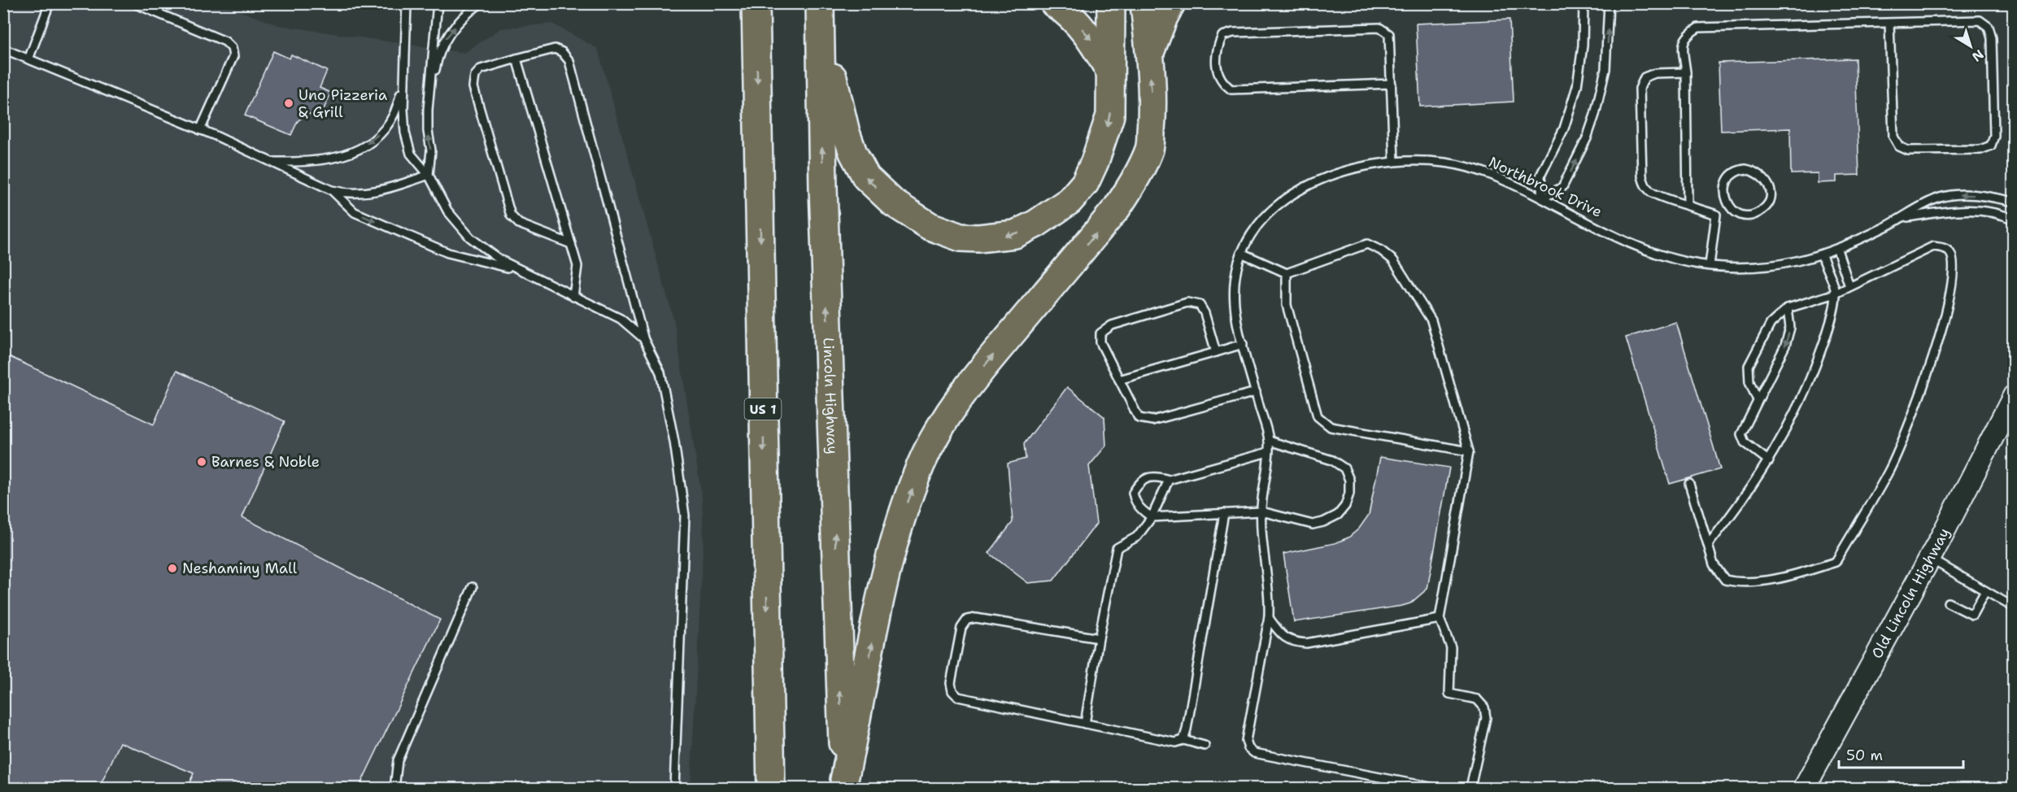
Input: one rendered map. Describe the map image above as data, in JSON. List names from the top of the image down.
{
  "streets": {
    "highway": ["Lincoln Highway", "US 1"],
    "main road": ["Old Lincoln Highway"],
    "lane": ["Northbrook Drive"]
  },
  "places": ["Uno Pizzeria & Grill", "Barnes & Noble", "Neshaminy Mall"],
  "scale_bar": "50 m",
  "north": "bottom right"
}
